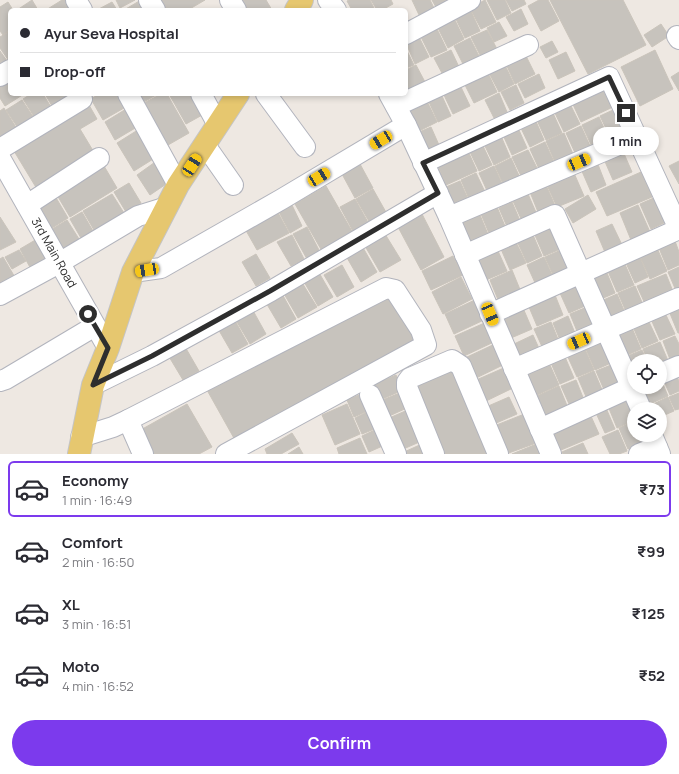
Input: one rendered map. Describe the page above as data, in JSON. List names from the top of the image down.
{
  "streets": {
    "street": ["3rd Main Road"]
  },
  "page": {
    "banner": ["Ayur Seva Hospital", "Drop-off"],
    "bubble": "1 min",
    "list": [
      {
        "name": "Economy",
        "note": "1 min · 16:49",
        "value": "₹73"
      },
      {
        "name": "Comfort",
        "note": "2 min · 16:50",
        "value": "₹99"
      },
      {
        "name": "XL",
        "note": "3 min · 16:51",
        "value": "₹125"
      },
      {
        "name": "Moto",
        "note": "4 min · 16:52",
        "value": "₹52"
      }
    ],
    "buttons": "Confirm"
  }
}
